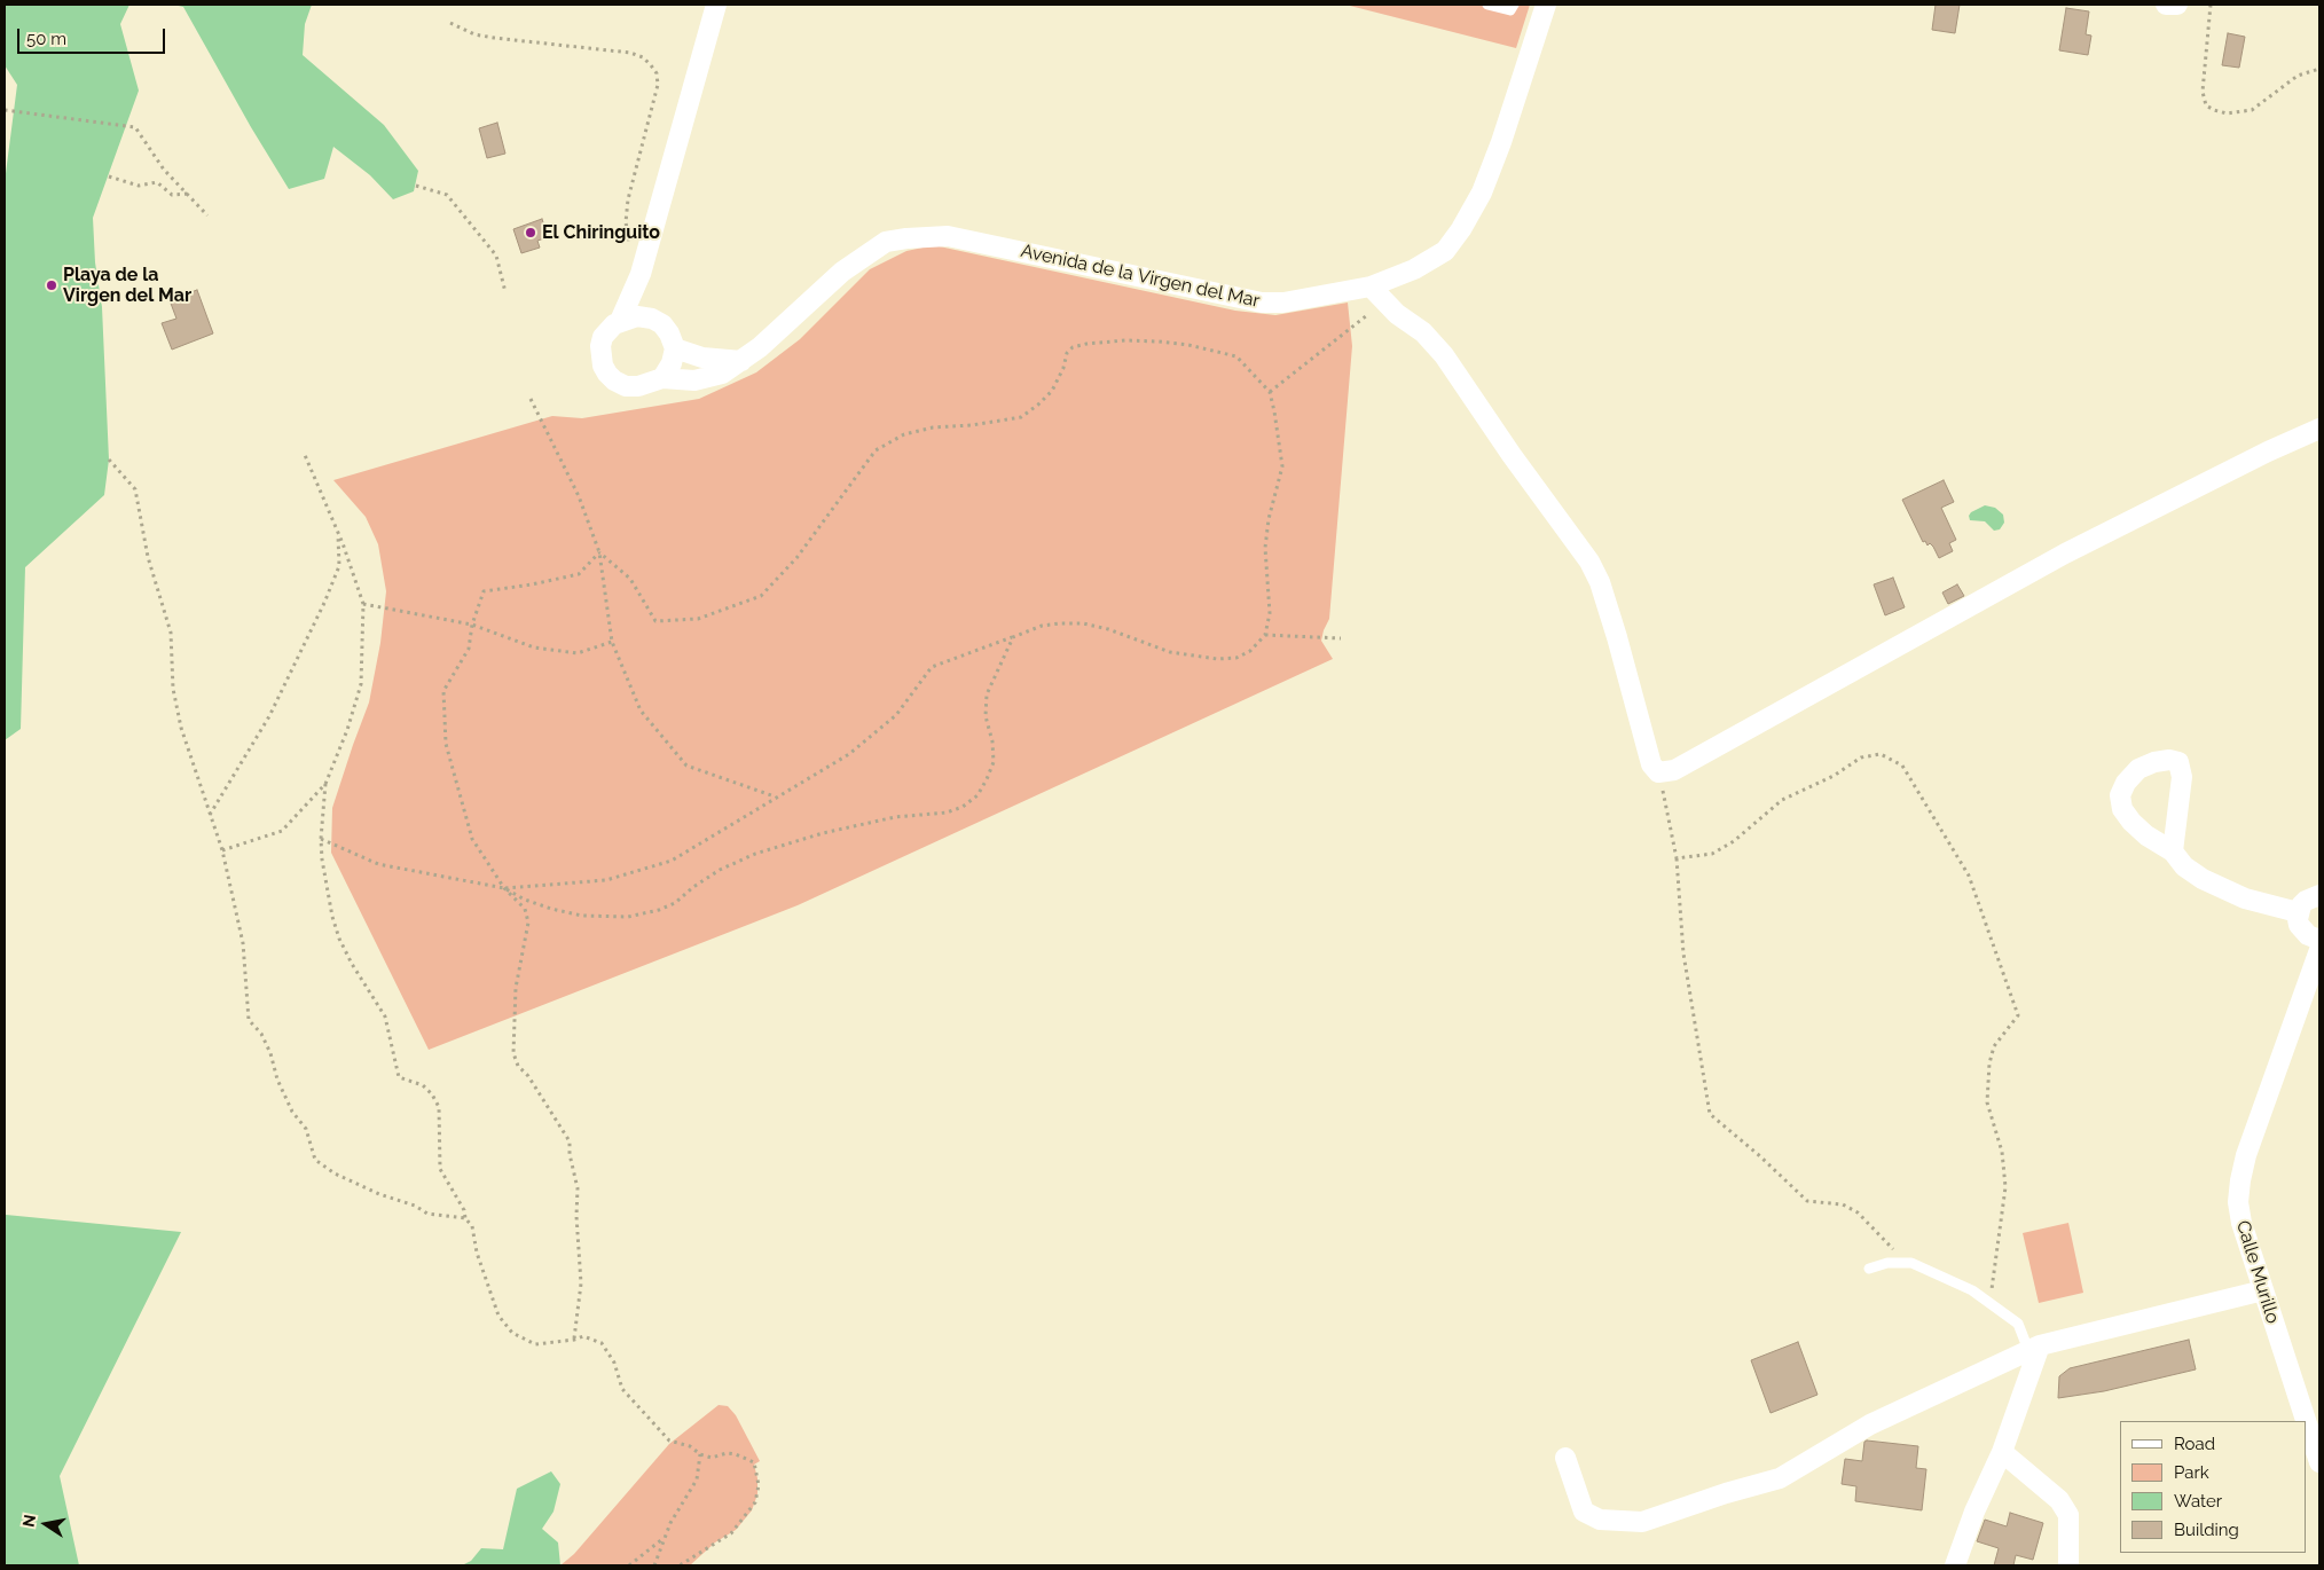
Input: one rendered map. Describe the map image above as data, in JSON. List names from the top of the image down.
{
  "streets": {
    "street": ["Avenida de la Virgen del Mar", "Calle Murillo"]
  },
  "places": ["El Chiringuito", "Playa de la Virgen del Mar"],
  "legend": [
    "Road",
    "Park",
    "Water",
    "Building"
  ],
  "scale_bar": "50 m",
  "north": "left"
}
